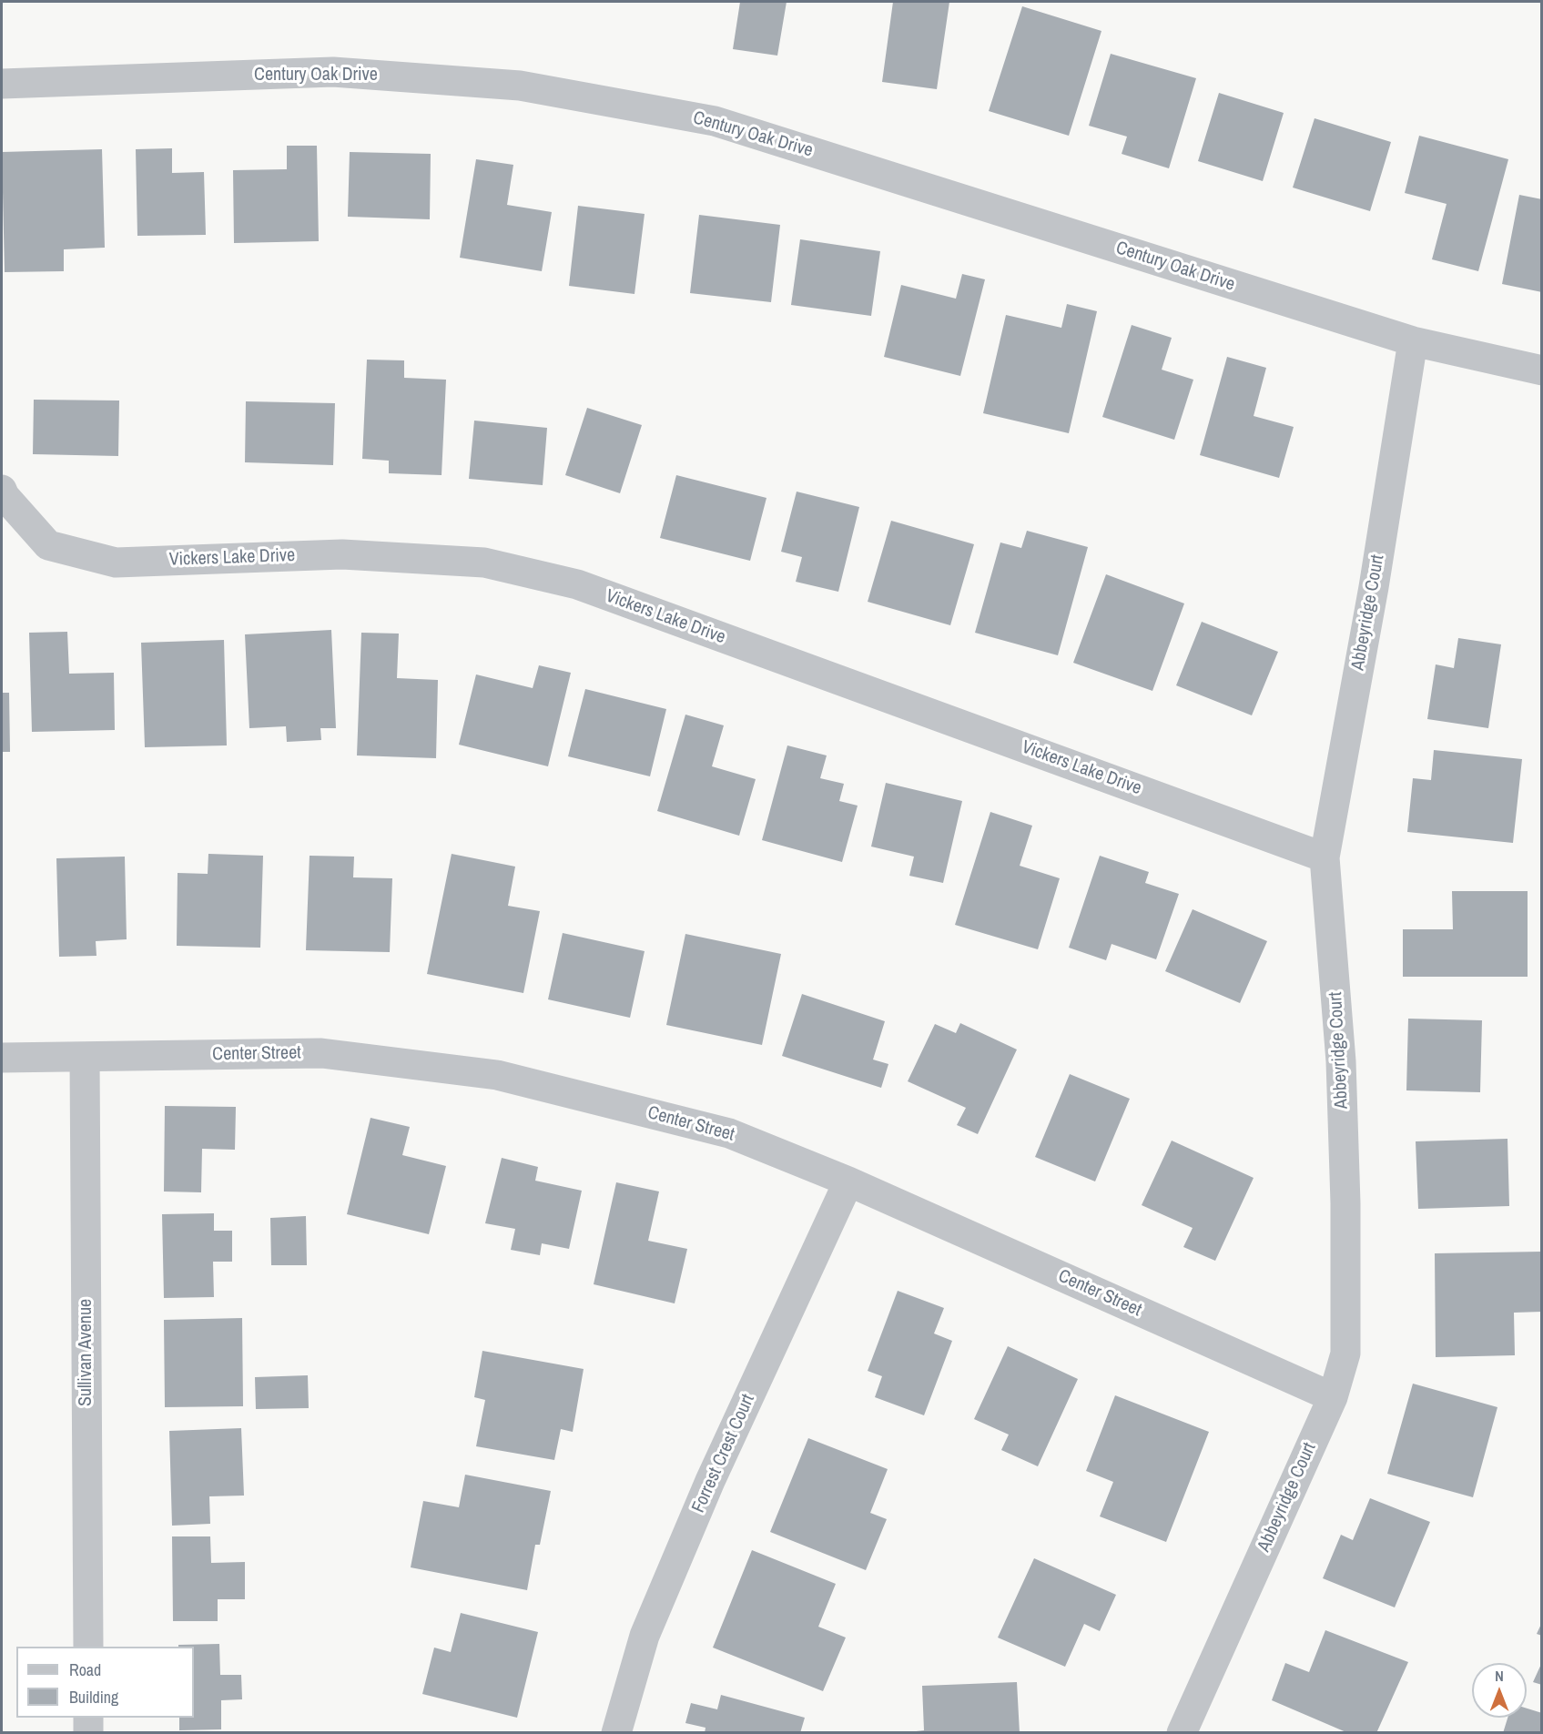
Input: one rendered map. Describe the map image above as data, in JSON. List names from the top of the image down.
{
  "streets": {
    "street": [
      "Century Oak Drive",
      "Vickers Lake Drive",
      "Abbeyridge Court",
      "Center Street",
      "Sullivan Avenue",
      "Forrest Crest Court"
    ]
  },
  "crossings": [
    ["Century Oak Drive", "Abbeyridge Court"],
    ["Vickers Lake Drive", "Abbeyridge Court"],
    ["Abbeyridge Court", "Center Street"],
    ["Center Street", "Sullivan Avenue"],
    ["Center Street", "Forrest Crest Court"]
  ],
  "legend": ["Road", "Building"],
  "north": "top"
}
